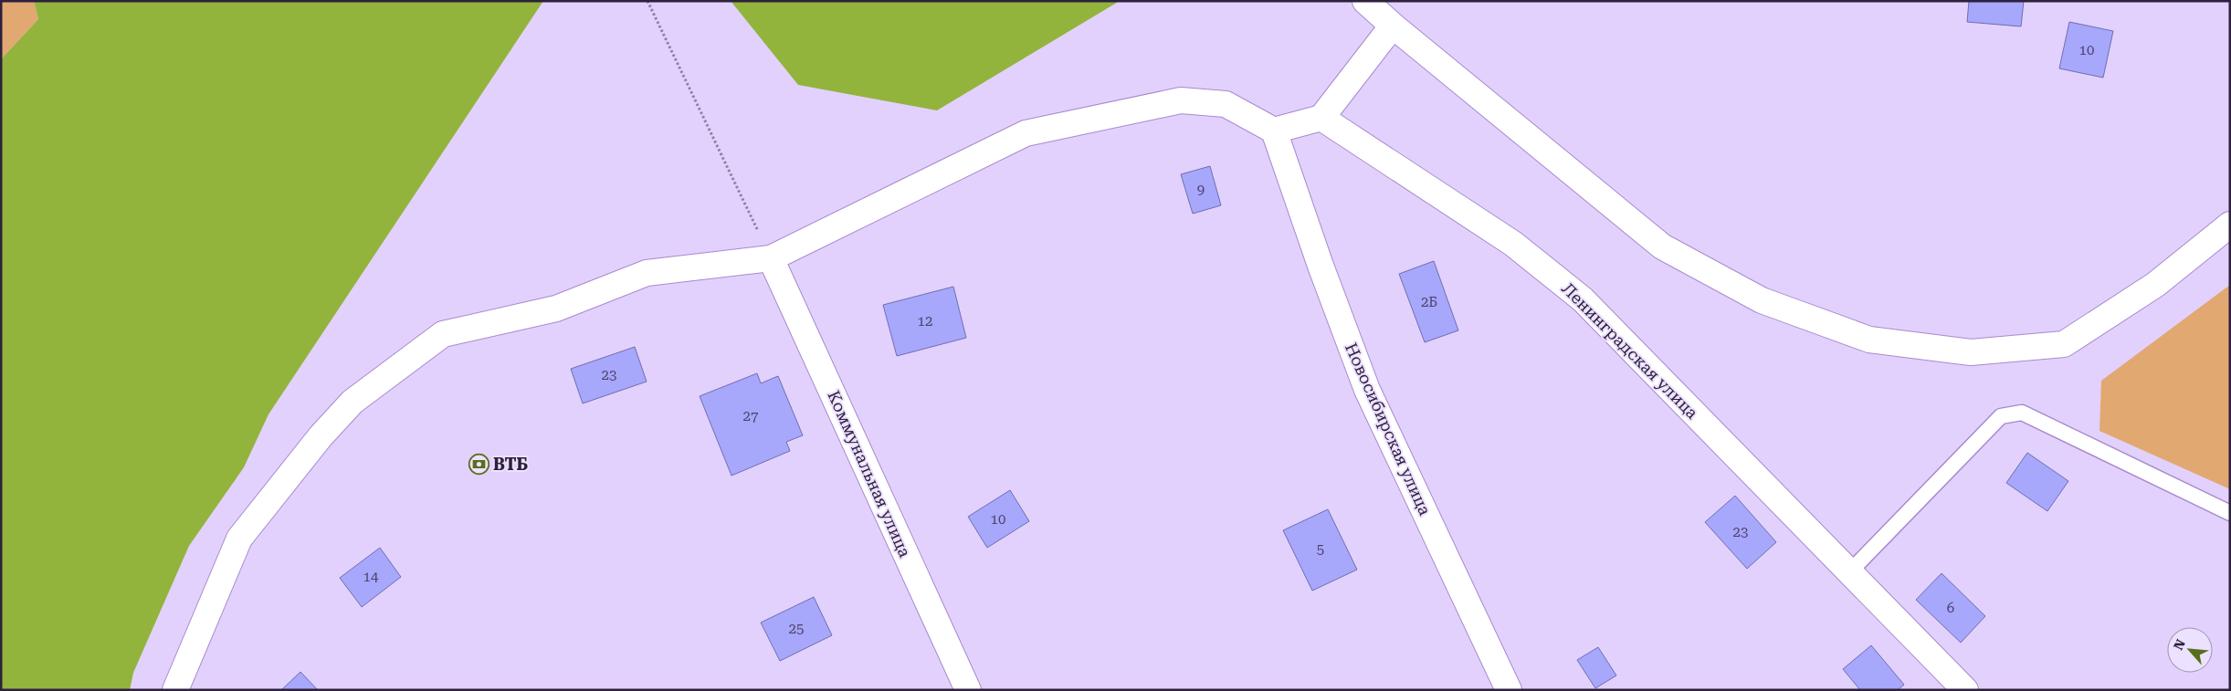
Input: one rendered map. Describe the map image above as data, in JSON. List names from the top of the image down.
{
  "streets": {
    "street": ["Ленинградская улица", "Новосибирская улица", "Коммунальная улица"]
  },
  "places": {
    "bank": ["ВТБ"]
  },
  "house_numbers": [
    "10",
    "9",
    "2Б",
    "12",
    "23",
    "27",
    "10",
    "23",
    "5",
    "14",
    "6",
    "25"
  ],
  "north": "top left"
}
